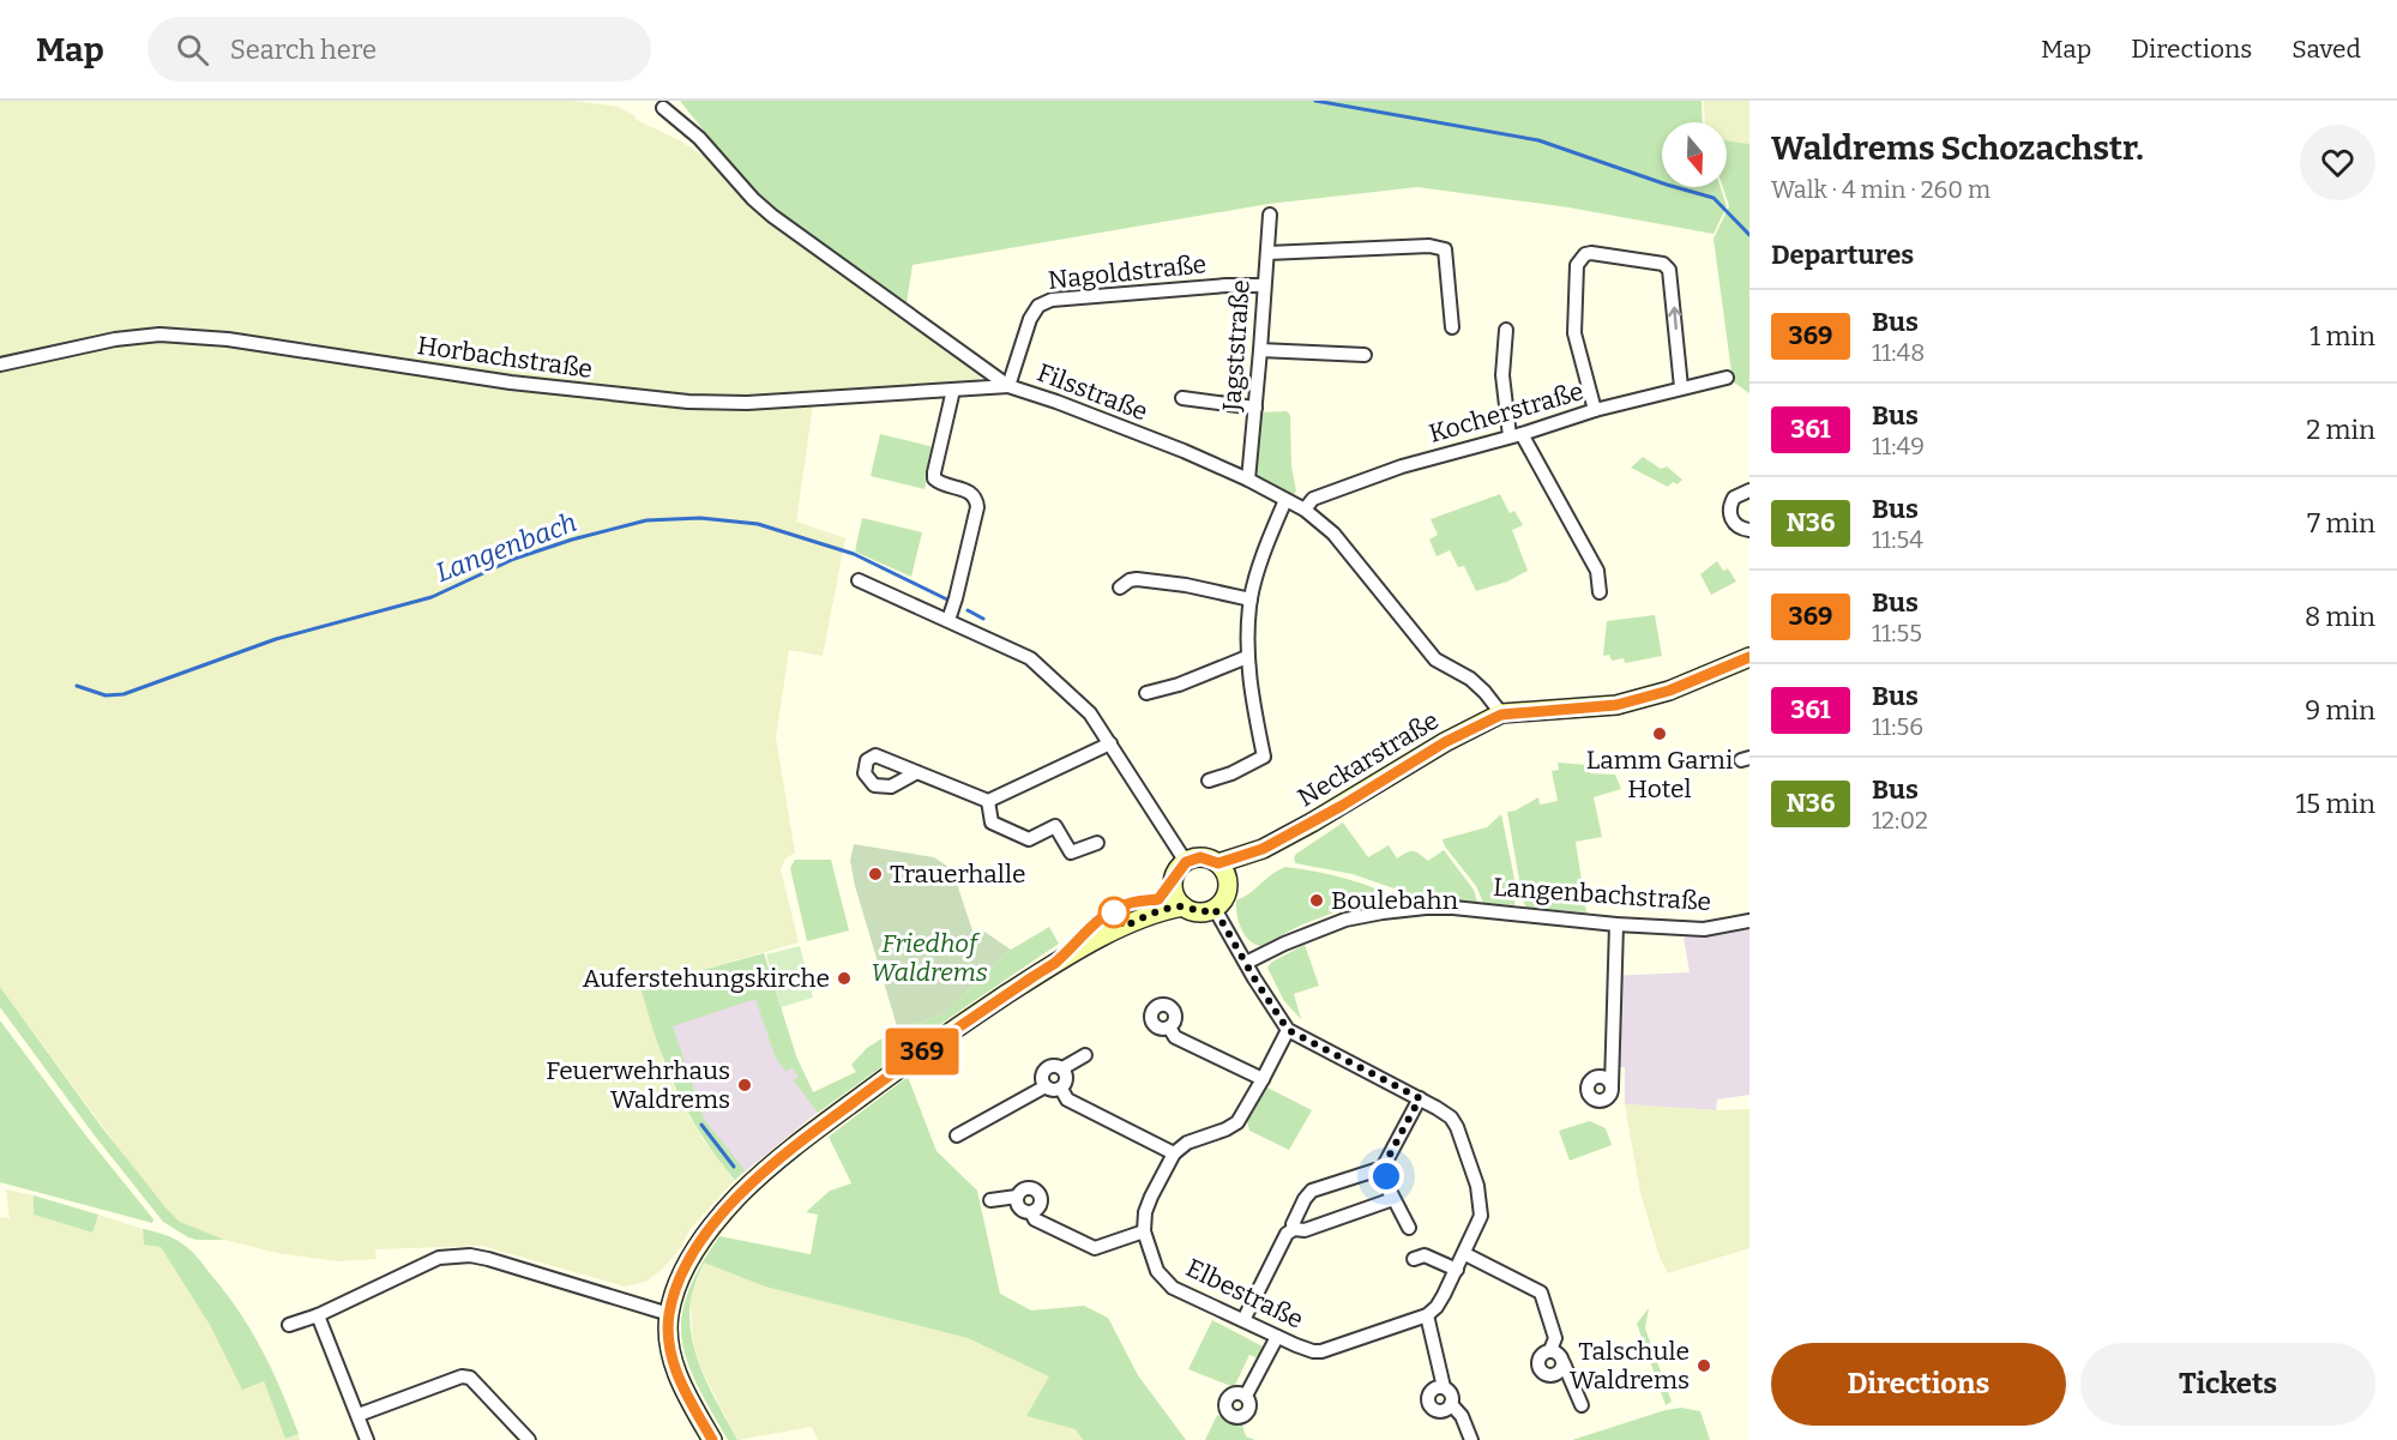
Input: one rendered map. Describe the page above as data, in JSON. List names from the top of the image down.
{
  "streets": {
    "street": [
      "Nagoldstraße",
      "Jagststraße",
      "Horbachstraße",
      "Filsstraße",
      "Kocherstraße",
      "Neckarstraße",
      "Langenbachstraße",
      "Elbestraße"
    ]
  },
  "crossings": [
    ["Nagoldstraße", "Jagststraße"],
    ["Nagoldstraße", "Horbachstraße"],
    ["Nagoldstraße", "Filsstraße"],
    ["Jagststraße", "Filsstraße"],
    ["Horbachstraße", "Filsstraße"],
    ["Filsstraße", "Kocherstraße"],
    ["Filsstraße", "Neckarstraße"]
  ],
  "water": ["Langenbach"],
  "parks": ["Friedhof Waldrems"],
  "places": [
    "Lamm Garni Hotel",
    "Trauerhalle",
    "Boulebahn",
    "Auferstehungskirche",
    "Feuerwehrhaus Waldrems",
    "Talschule Waldrems"
  ],
  "lines": ["bus line 369"],
  "north": "bottom",
  "page": {
    "header": "Map",
    "search": "Search here",
    "nav": ["Map", "Directions", "Saved"],
    "on_map": "369",
    "heading": [
      ["Waldrems Schozachstr.", "Walk · 4 min · 260 m"],
      "Departures"
    ],
    "list": [
      {
        "mark": "369",
        "name": "Bus",
        "note": "11:48",
        "value": "1 min"
      },
      {
        "mark": "361",
        "name": "Bus",
        "note": "11:49",
        "value": "2 min"
      },
      {
        "mark": "N36",
        "name": "Bus",
        "note": "11:54",
        "value": "7 min"
      },
      {
        "mark": "369",
        "name": "Bus",
        "note": "11:55",
        "value": "8 min"
      },
      {
        "mark": "361",
        "name": "Bus",
        "note": "11:56",
        "value": "9 min"
      },
      {
        "mark": "N36",
        "name": "Bus",
        "note": "12:02",
        "value": "15 min"
      }
    ],
    "buttons": ["Directions", "Tickets"]
  }
}
